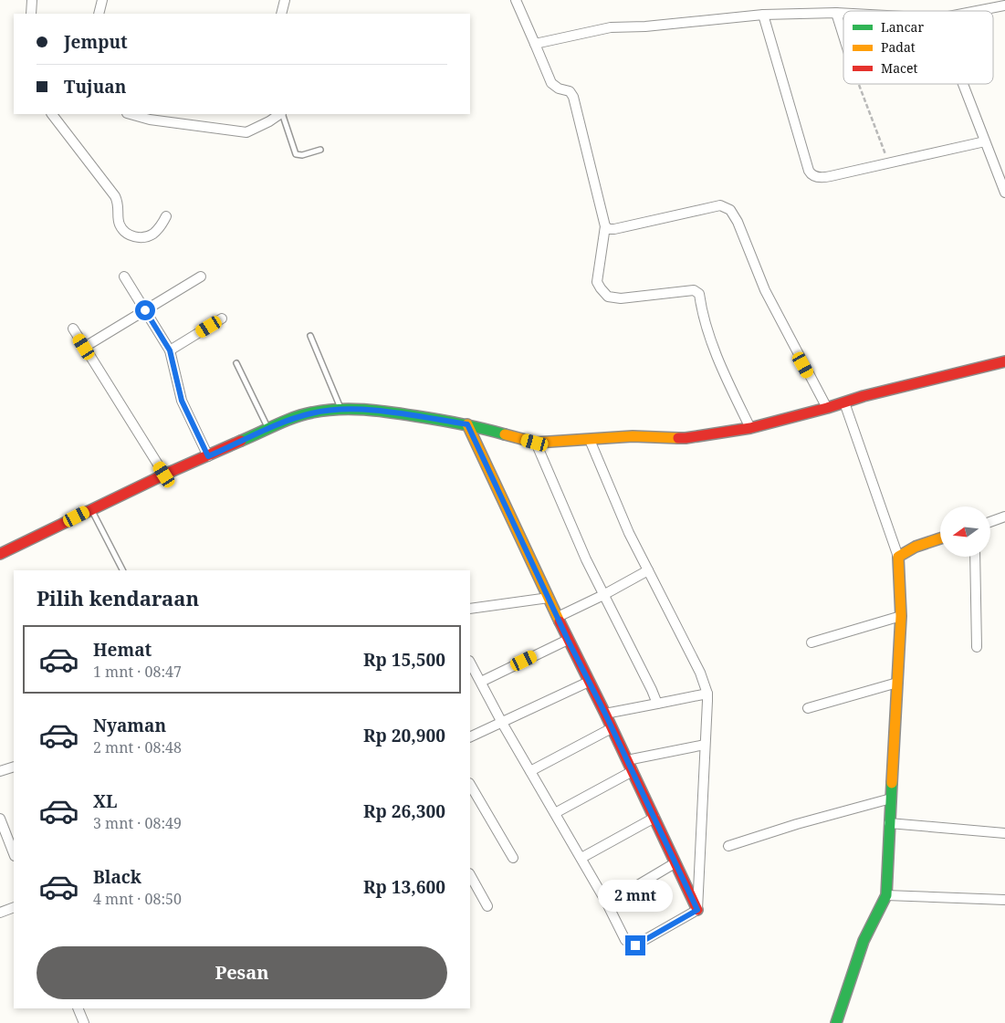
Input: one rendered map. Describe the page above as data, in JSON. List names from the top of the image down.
{
  "legend": ["Lancar", "Padat", "Macet"],
  "north": "left",
  "page": {
    "banner": ["Jemput", "Tujuan"],
    "heading": "Pilih kendaraan",
    "list": [
      {
        "name": "Hemat",
        "note": "1 mnt · 08:47",
        "value": "Rp 15,500"
      },
      {
        "name": "Nyaman",
        "note": "2 mnt · 08:48",
        "value": "Rp 20,900"
      },
      {
        "name": "XL",
        "note": "3 mnt · 08:49",
        "value": "Rp 26,300"
      },
      {
        "name": "Black",
        "note": "4 mnt · 08:50",
        "value": "Rp 13,600"
      }
    ],
    "bubble": "2 mnt",
    "buttons": "Pesan"
  }
}
